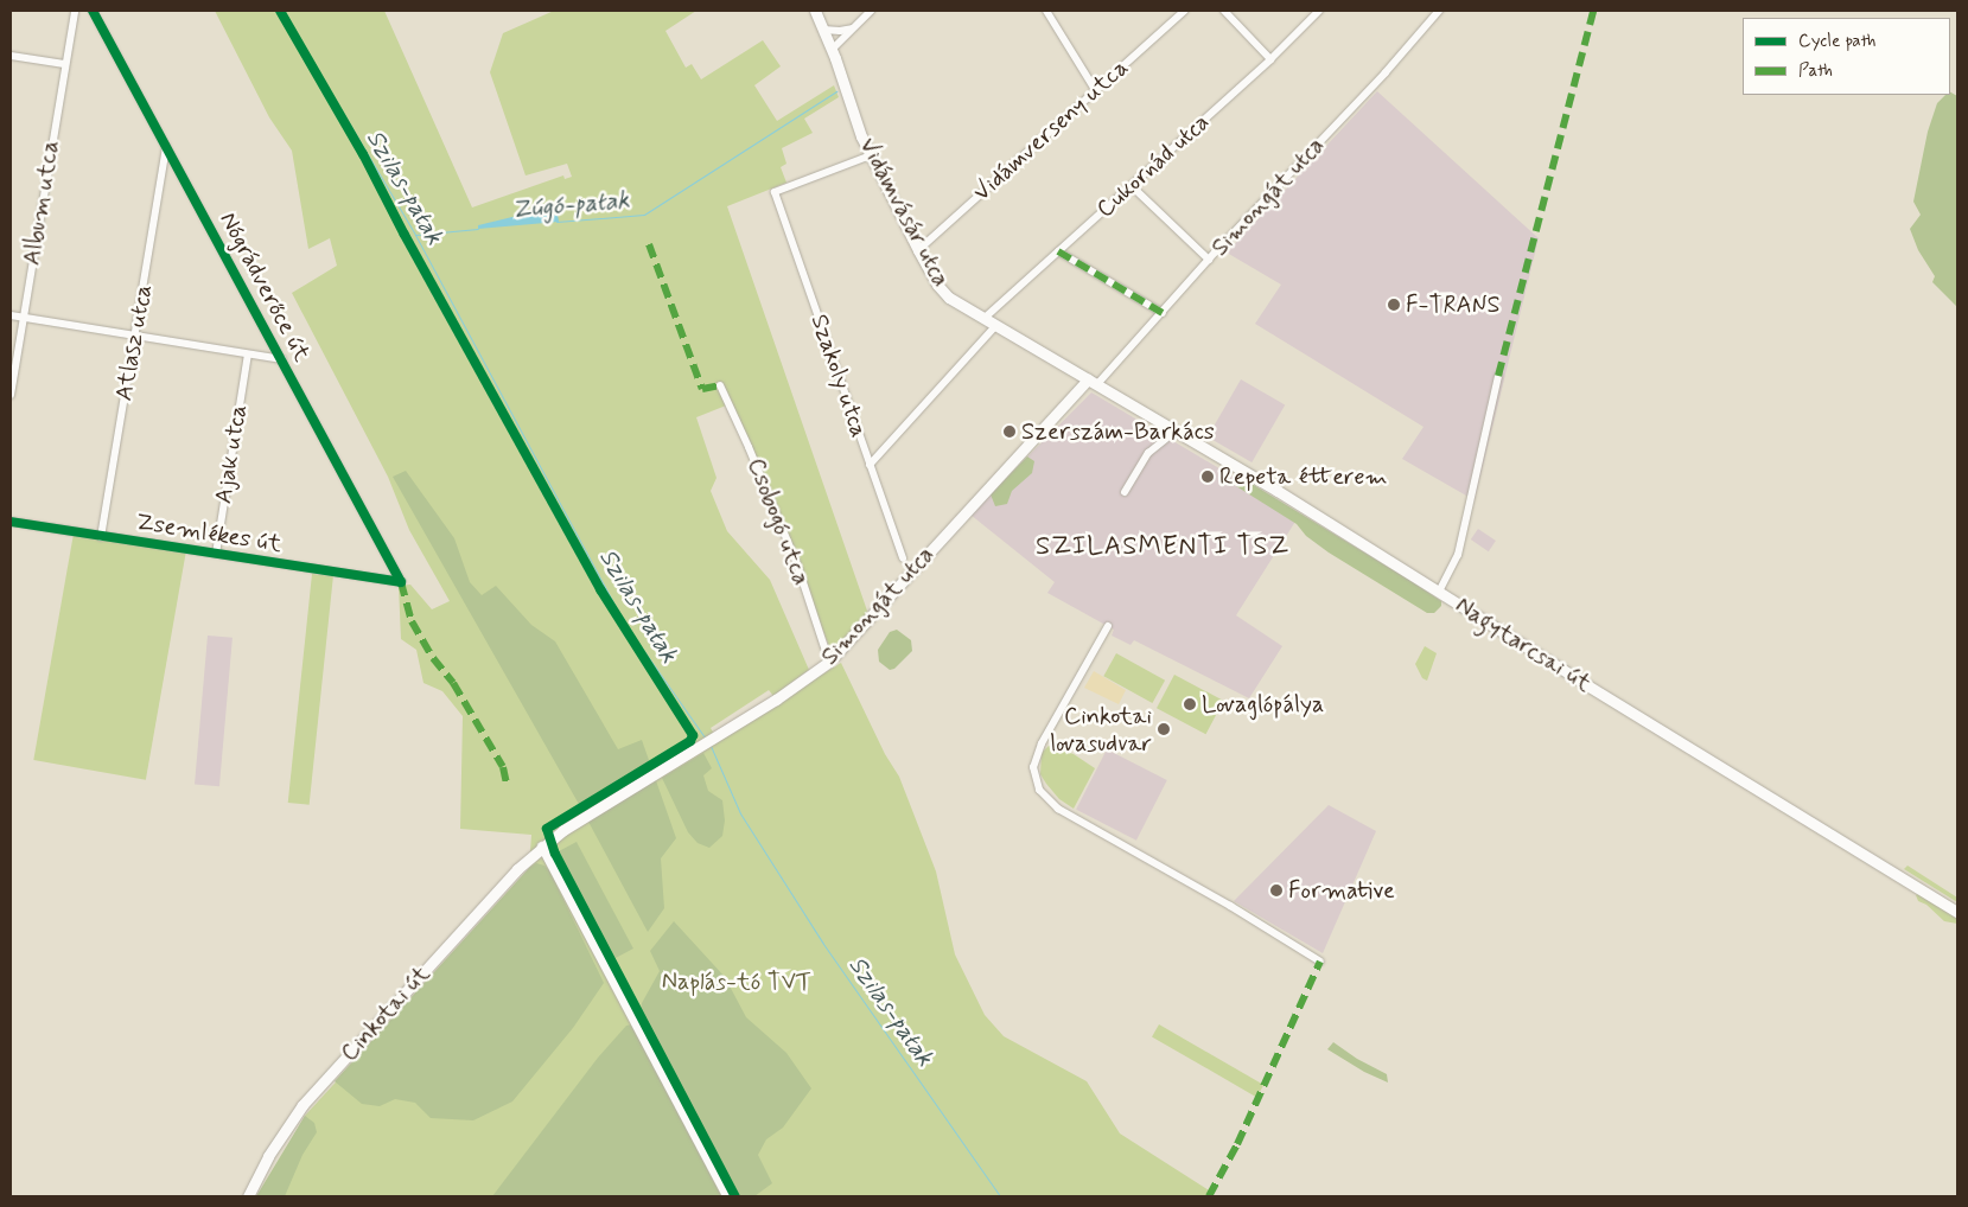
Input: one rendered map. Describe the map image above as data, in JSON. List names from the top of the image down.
{
  "streets": {
    "main road": [
      "Simongát utca",
      "Vidámvásár utca",
      "Nagytarcsai út",
      "Cinkotai út"
    ],
    "street": [
      "Vidámverseny utca",
      "Cukornád utca",
      "Album utca",
      "Nógrádverőce út",
      "Atlasz utca",
      "Szakoly utca",
      "Ajak utca",
      "Csobogó utca",
      "Zsemlékes út"
    ]
  },
  "crossings": [
    ["Vidámverseny utca", "Vidámvásár utca"],
    ["Cukornád utca", "Vidámvásár utca"],
    ["Simongát utca", "Vidámvásár utca"],
    ["Simongát utca", "Csobogó utca"],
    ["Simongát utca", "Nagytarcsai út"],
    ["Simongát utca", "Cinkotai út"],
    ["Vidámvásár utca", "Szakoly utca"],
    ["Vidámvásár utca", "Nagytarcsai út"],
    ["Nógrádverőce út", "Atlasz utca"],
    ["Nógrádverőce út", "Zsemlékes út"],
    ["Atlasz utca", "Zsemlékes út"],
    ["Ajak utca", "Zsemlékes út"]
  ],
  "districts": ["SZILASMENTI TSZ"],
  "water": ["Szilas-patak", "Zúgó-patak"],
  "parks": ["Naplás-tó TVT"],
  "places": [
    "F-TRANS",
    "Szerszám-Barkács",
    "Repeta étterem",
    "Lovaglópálya",
    "Cinkotai lovasudvar",
    "Formative"
  ],
  "legend": ["Cycle path", "Path"]
}
